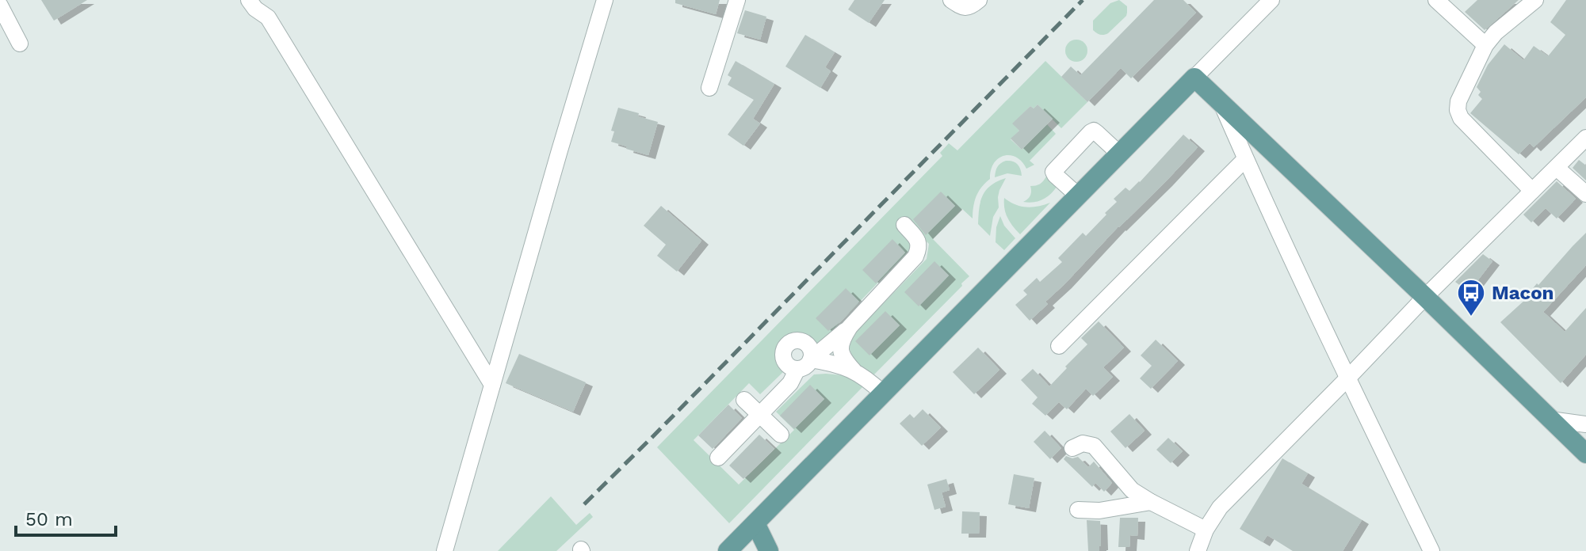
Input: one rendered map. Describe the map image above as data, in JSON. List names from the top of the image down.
{
  "places": {
    "bus stop": ["Macon"]
  },
  "scale_bar": "50 m"
}
